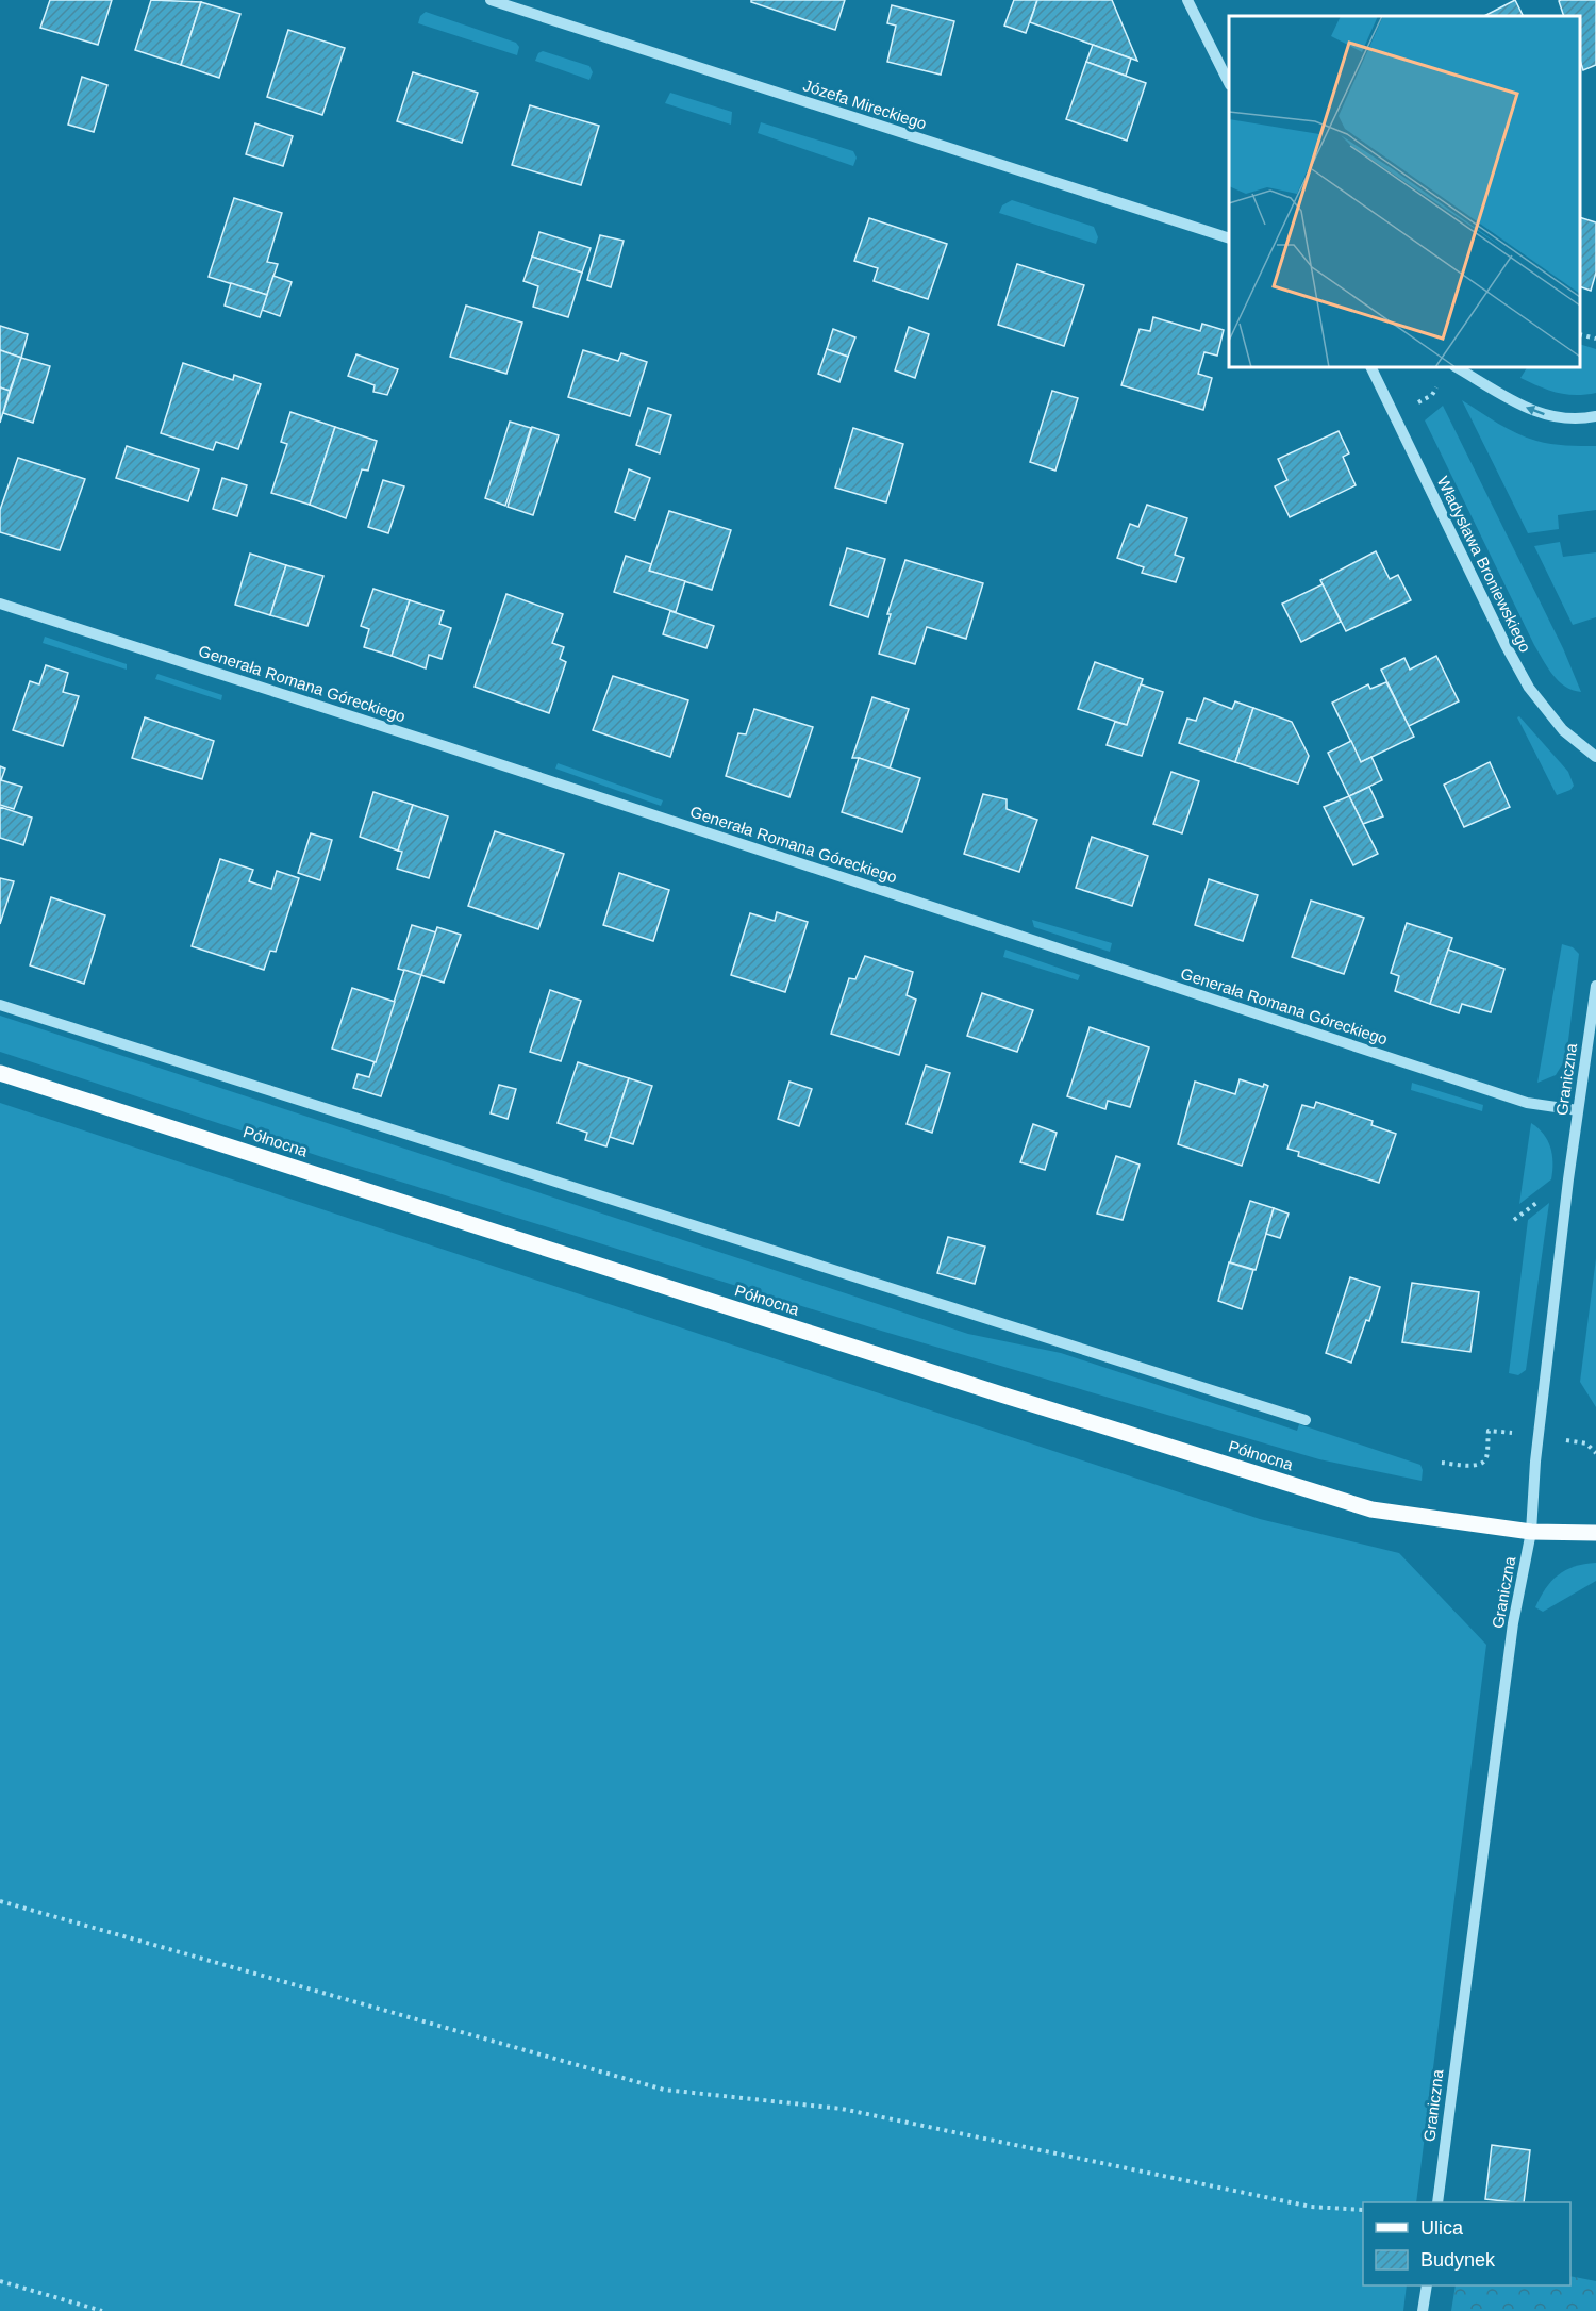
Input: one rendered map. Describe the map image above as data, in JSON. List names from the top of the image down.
{
  "streets": {
    "main road": ["Północna"],
    "street": [
      "Józefa Mireckiego",
      "Władysława Broniewskiego",
      "Generała Romana Góreckiego",
      "Graniczna"
    ]
  },
  "crossings": [
    ["Generała Romana Góreckiego", "Graniczna"],
    ["Graniczna", "Północna"]
  ],
  "legend": ["Ulica", "Budynek"]
}
